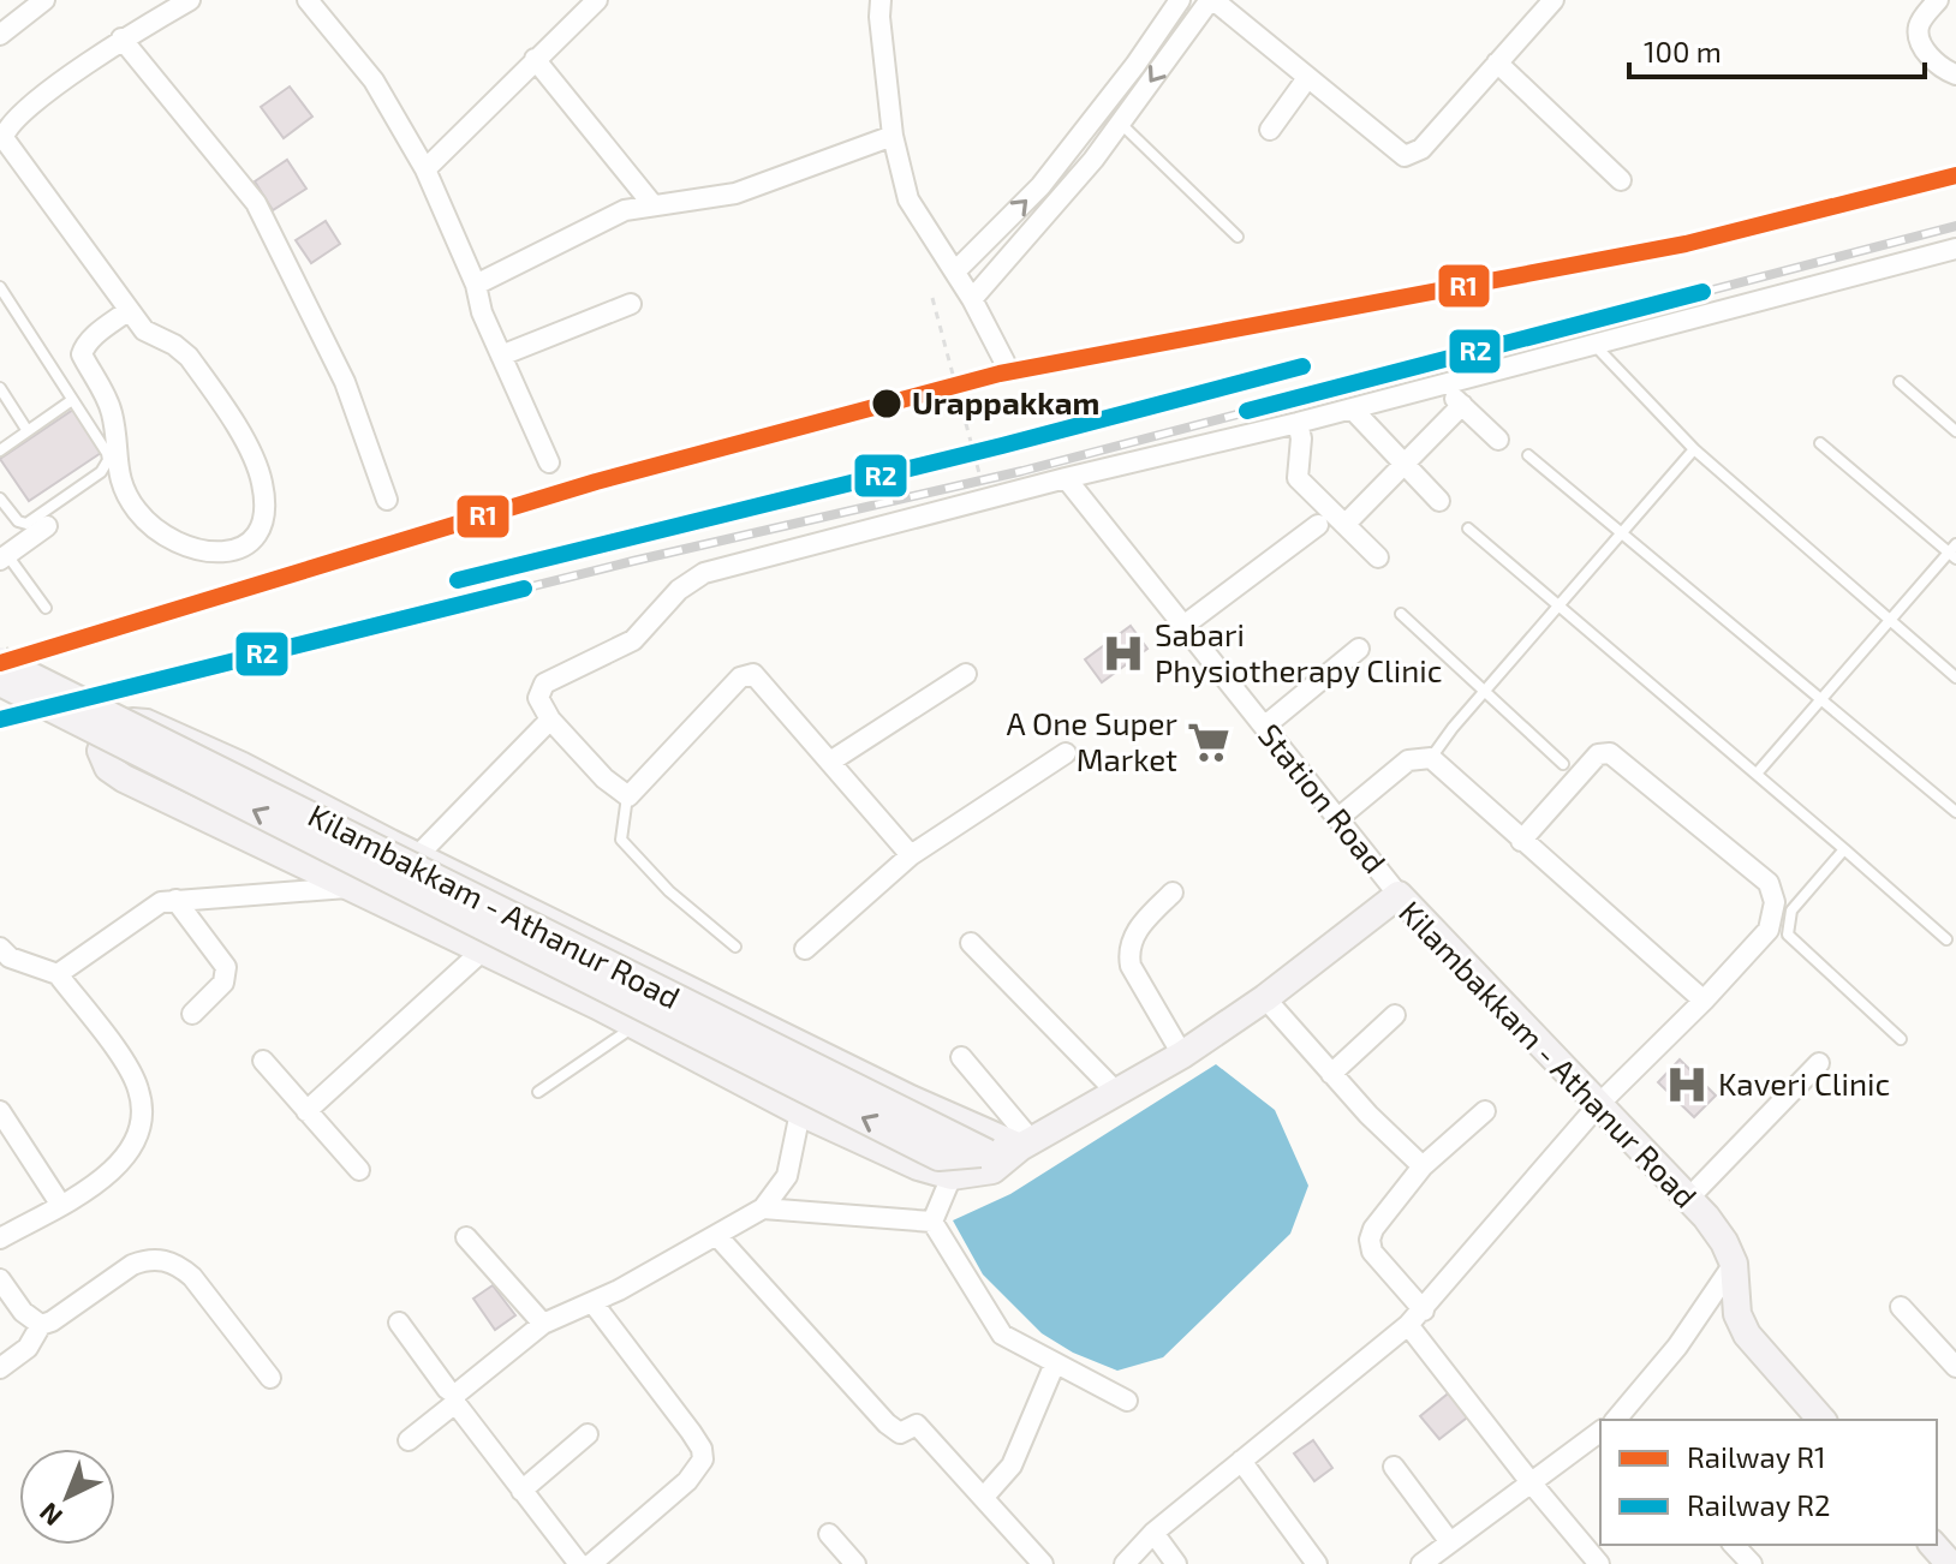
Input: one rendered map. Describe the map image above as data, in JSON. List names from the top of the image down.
{
  "streets": {
    "street": ["Station Road", "Kilambakkam - Athanur Road"]
  },
  "crossings": [
    ["Station Road", "Kilambakkam - Athanur Road"]
  ],
  "places": {
    "other": ["Urappakkam"],
    "hospital": ["Sabari Physiotherapy Clinic", "Kaveri Clinic"],
    "supermarket": ["A One Super Market"]
  },
  "lines": ["rail line R1", "rail line R2"],
  "legend": ["Railway R1", "Railway R2"],
  "scale_bar": "100 m",
  "north": "bottom left"
}
